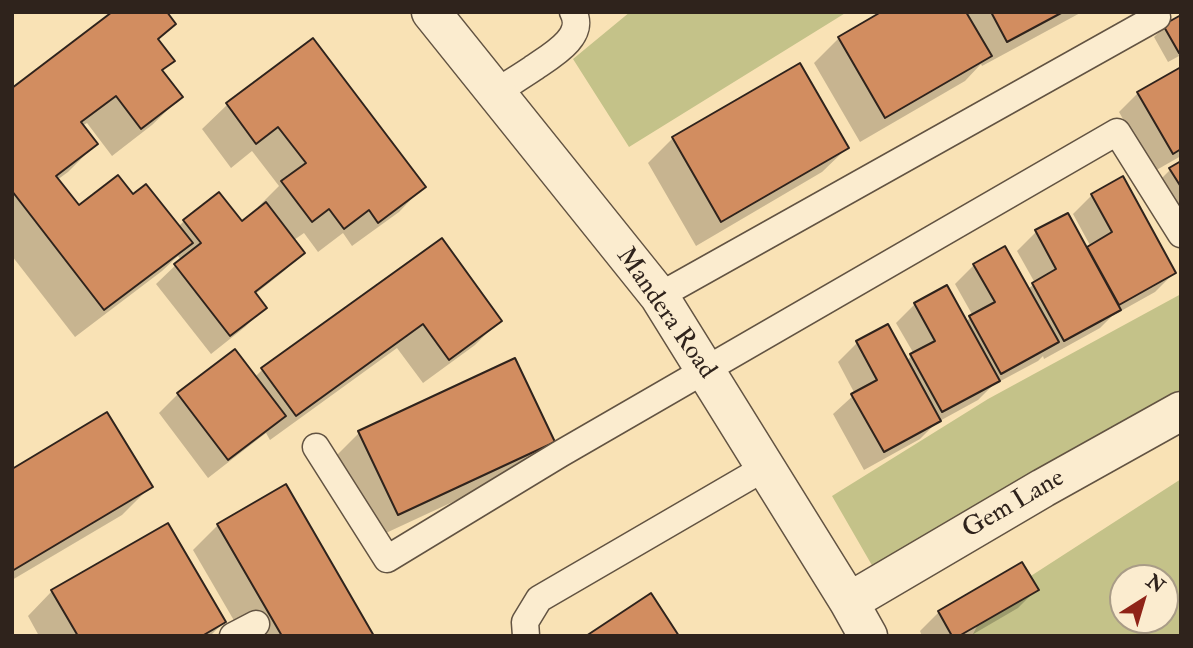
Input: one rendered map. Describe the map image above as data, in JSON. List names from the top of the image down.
{
  "streets": {
    "street": ["Mandera Road", "Gem Lane"]
  },
  "crossings": [
    ["Mandera Road", "Gem Lane"]
  ],
  "north": "top right"
}
